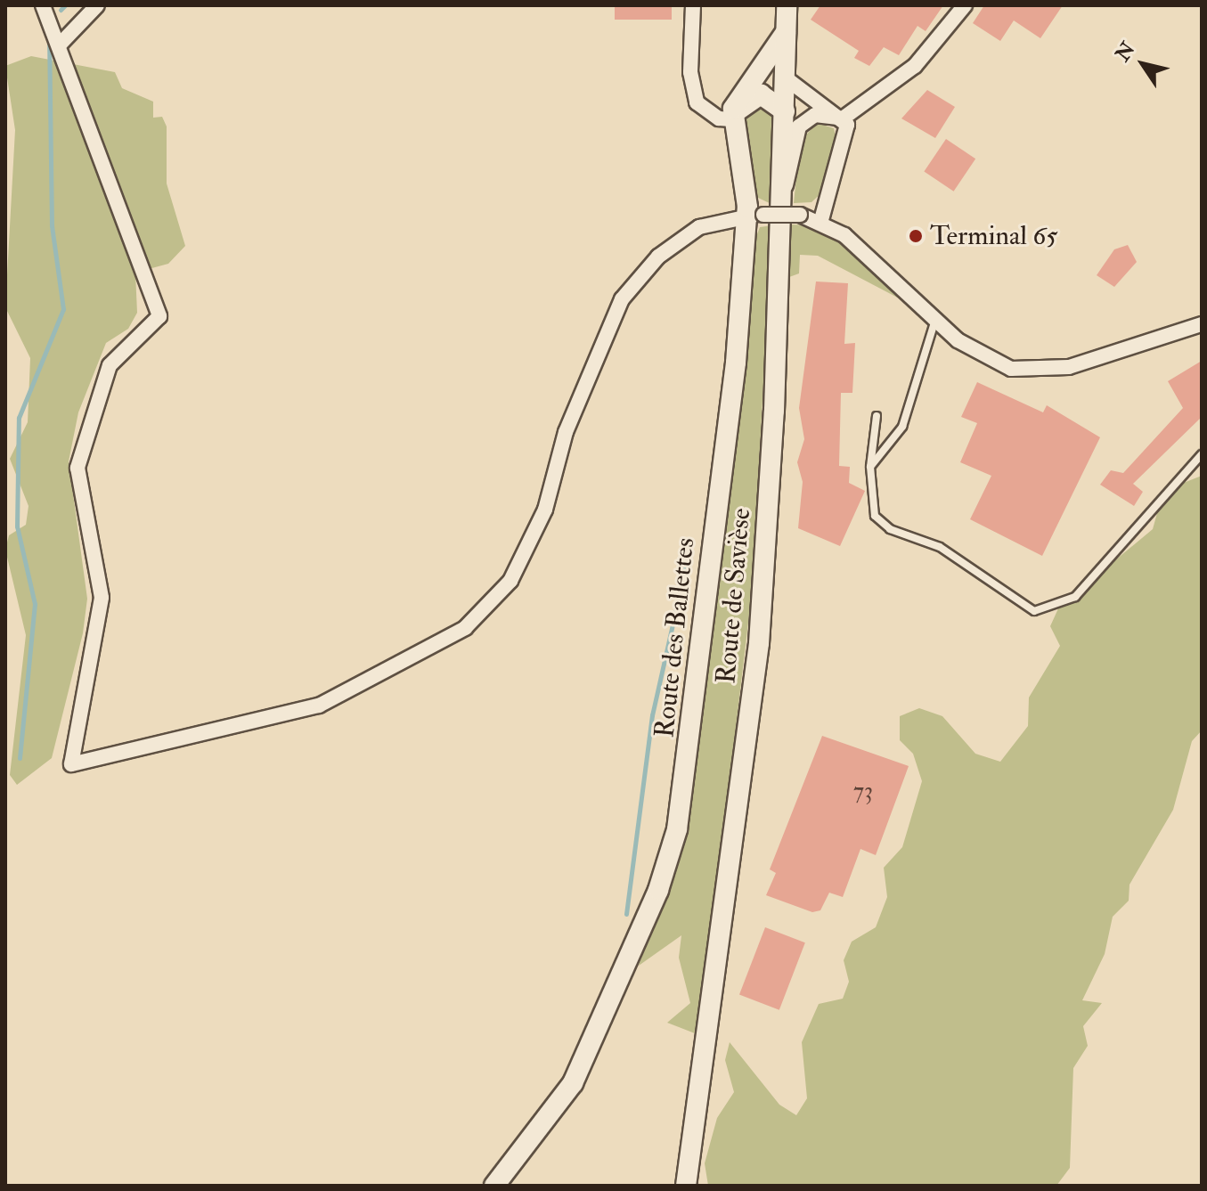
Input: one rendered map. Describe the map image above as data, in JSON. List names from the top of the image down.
{
  "streets": {
    "street": ["Route de Savièse", "Route des Ballettes"]
  },
  "places": ["Terminal 65"],
  "house_numbers": ["73"],
  "north": "top left"
}
